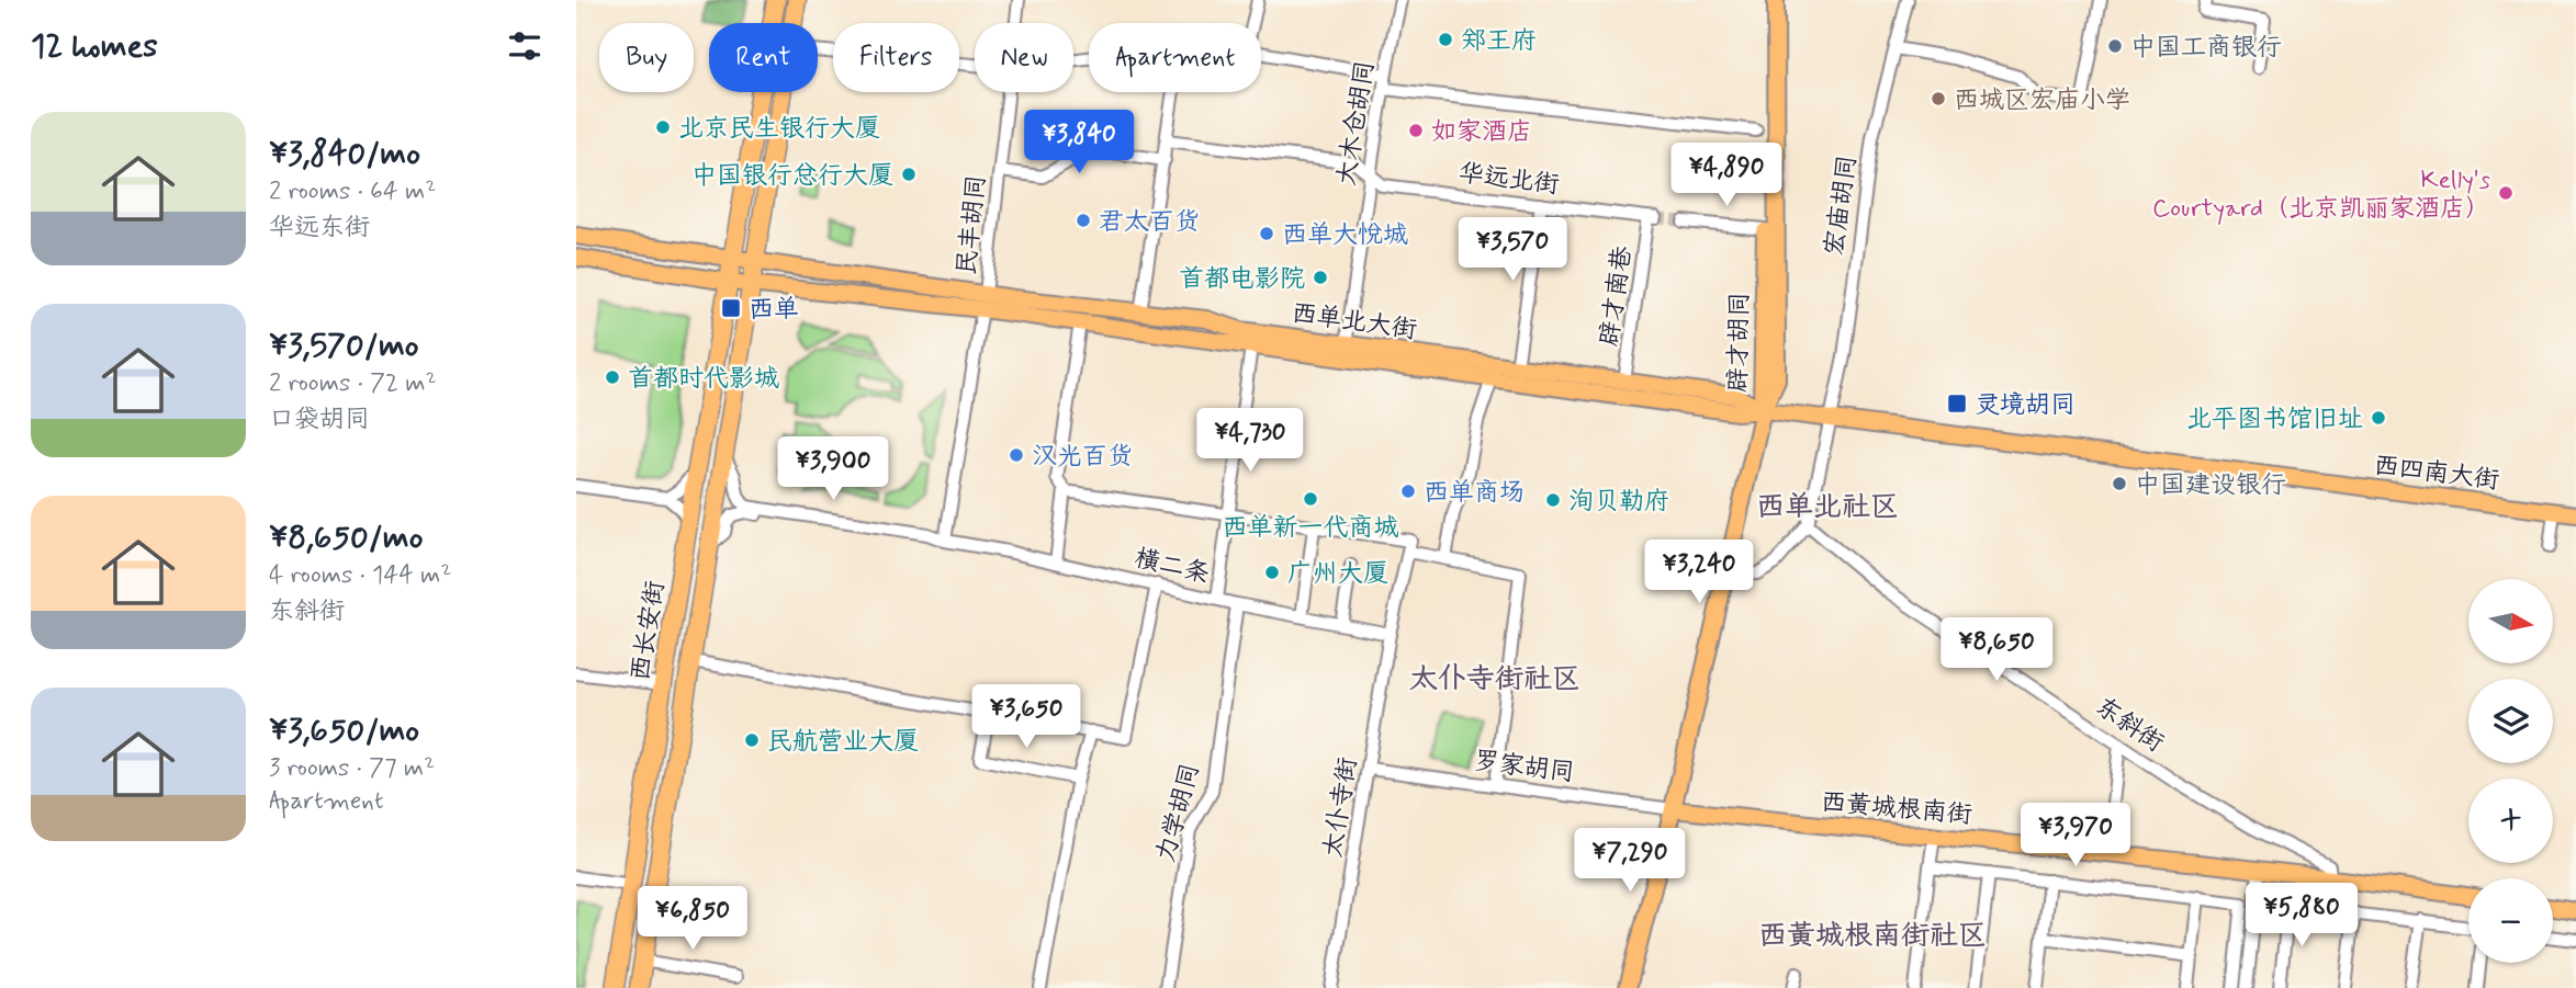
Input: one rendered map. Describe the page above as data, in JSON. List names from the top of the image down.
{
  "streets": {
    "highway": ["西长安街"],
    "main road": [
      "西单北大街",
      "辟才胡同",
      "西四南大街",
      "西黄城根南街"
    ],
    "street": [
      "大木仓胡同",
      "华远北街",
      "宏庙胡同",
      "民丰胡同",
      "辟才南巷",
      "横二条",
      "东斜街",
      "罗家胡同",
      "太仆寺街",
      "力学胡同"
    ]
  },
  "crossings": [
    ["大木仓胡同", "华远北街"],
    ["大木仓胡同", "西单北大街"],
    ["华远北街", "辟才南巷"],
    ["宏庙胡同", "西单北大街"],
    ["民丰胡同", "西单北大街"],
    ["民丰胡同", "横二条"],
    ["辟才南巷", "西单北大街"],
    ["西单北大街", "辟才胡同"],
    ["西单北大街", "西四南大街"],
    ["西单北大街", "西长安街"],
    ["横二条", "西长安街"],
    ["横二条", "太仆寺街"],
    ["横二条", "力学胡同"],
    ["东斜街", "西黄城根南街"],
    ["罗家胡同", "太仆寺街"],
    ["罗家胡同", "西黄城根南街"]
  ],
  "districts": ["西单北社区", "太仆寺街社区", "西黄城根南街社区"],
  "places": {
    "other": [
      "郑王府",
      "中国工商银行",
      "西城区宏庙小学",
      "北京民生银行大厦",
      "如家酒店",
      "中国银行总行大厦",
      "Kelly's Courtyard（北京凯丽家酒店）",
      "君太百货",
      "西单大悦城",
      "首都电影院",
      "首都时代影城",
      "北平图书馆旧址",
      "汉光百货",
      "中国建设银行",
      "西单商场",
      "西单新一代商城",
      "洵贝勒府",
      "广州大厦",
      "民航营业大厦"
    ],
    "transit": ["西单", "灵境胡同"]
  },
  "north": "right",
  "page": {
    "heading": "12 homes",
    "chip": [
      "Buy",
      "Rent",
      "Filters",
      "New",
      "Apartment"
    ],
    "list": [
      {
        "name": "¥3,840/mo",
        "note": "2 rooms · 64 m² · 华远东街"
      },
      {
        "name": "¥3,570/mo",
        "note": "2 rooms · 72 m² · 口袋胡同"
      },
      {
        "name": "¥8,650/mo",
        "note": "4 rooms · 144 m² · 东斜街"
      },
      {
        "name": "¥3,650/mo",
        "note": "3 rooms · 77 m² · Apartment"
      }
    ],
    "price": [
      "¥3,840",
      "¥4,890",
      "¥3,570",
      "¥4,730",
      "¥3,900",
      "¥3,240",
      "¥8,650",
      "¥3,650",
      "¥3,970",
      "¥7,290",
      "¥5,880",
      "¥6,850"
    ],
    "map_buttons": ["+", "−"]
  }
}
